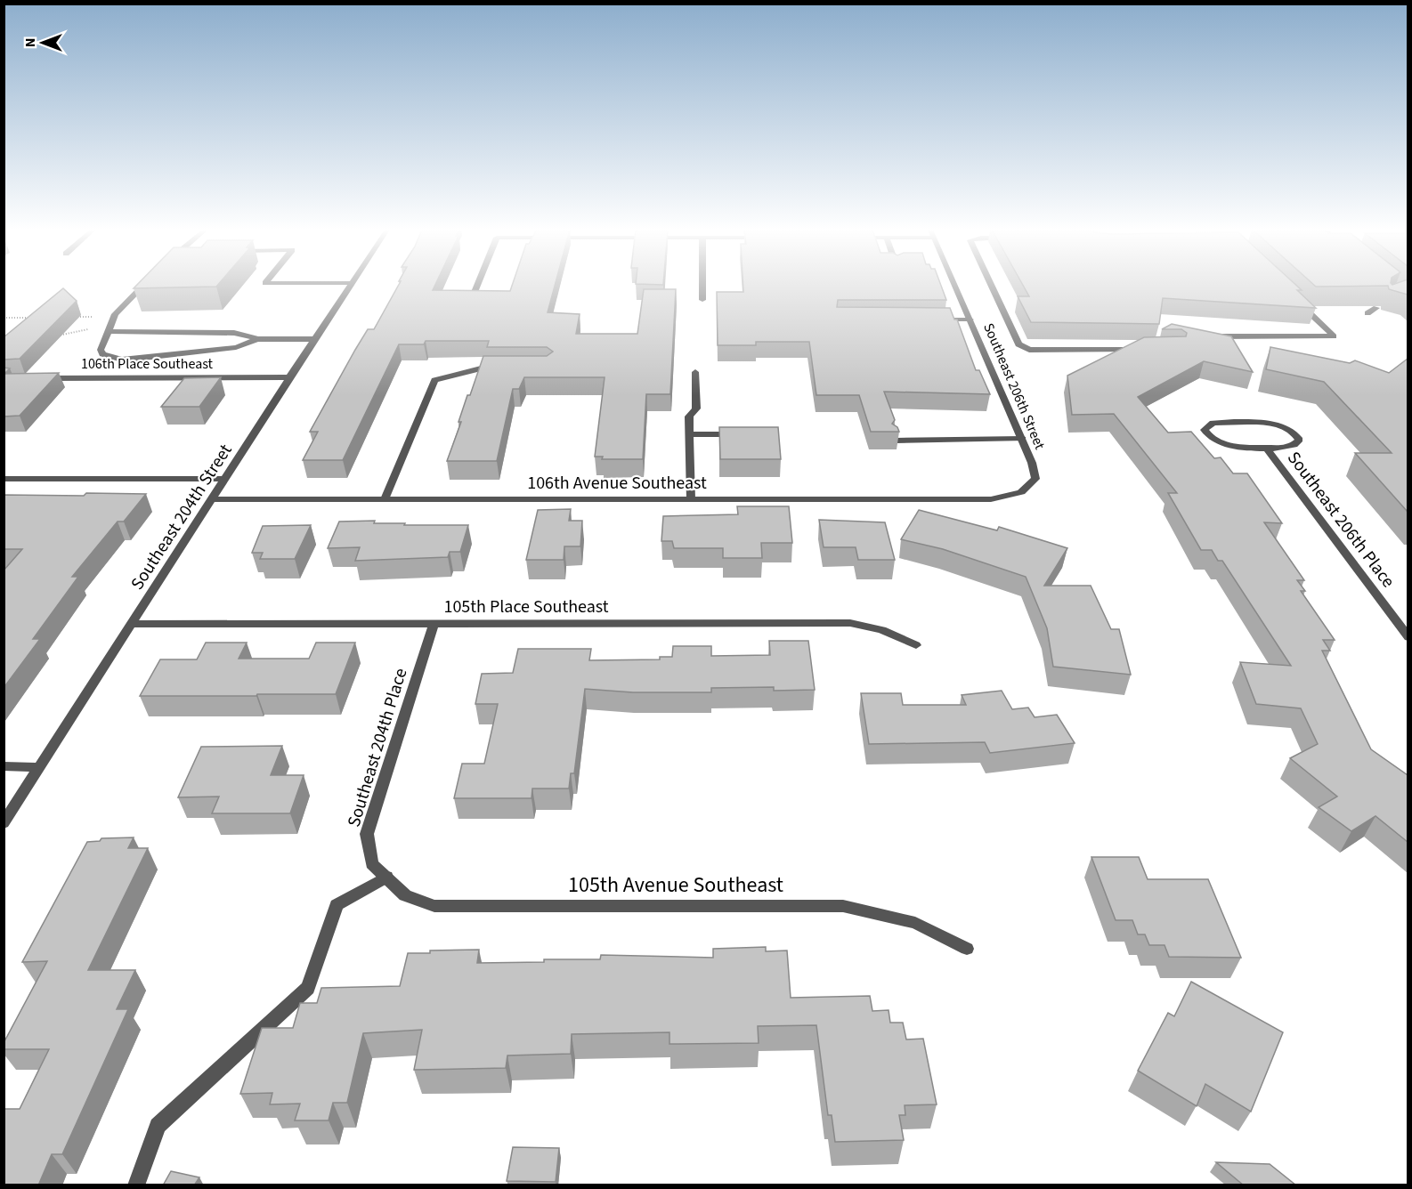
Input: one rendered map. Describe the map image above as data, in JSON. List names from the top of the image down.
{
  "streets": {
    "street": [
      "106th Place Southeast",
      "Southeast 206th Street",
      "106th Avenue Southeast",
      "Southeast 204th Street",
      "Southeast 206th Place",
      "105th Place Southeast",
      "Southeast 204th Place",
      "105th Avenue Southeast"
    ]
  },
  "crossings": [
    ["106th Place Southeast", "Southeast 204th Street"],
    ["Southeast 206th Street", "106th Avenue Southeast"],
    ["106th Avenue Southeast", "Southeast 204th Street"],
    ["Southeast 204th Street", "105th Place Southeast"],
    ["105th Place Southeast", "Southeast 204th Place"],
    ["Southeast 204th Place", "105th Avenue Southeast"]
  ],
  "north": "left"
}
